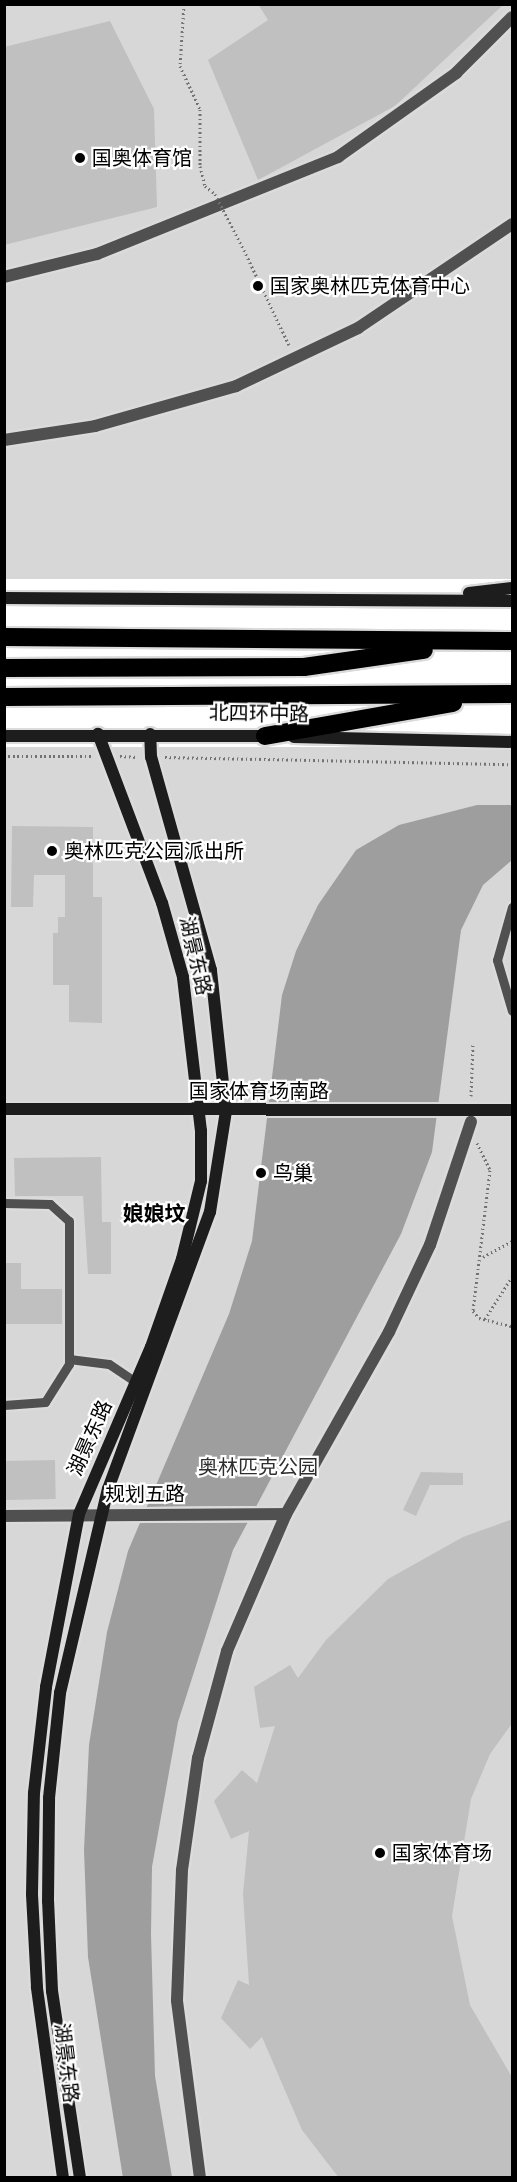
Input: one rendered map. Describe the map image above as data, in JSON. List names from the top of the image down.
{
  "streets": {
    "highway": ["北四环中路"],
    "street": ["湖景东路", "国家体育场南路", "规划五路"]
  },
  "crossings": [
    ["北四环中路", "湖景东路"],
    ["湖景东路", "国家体育场南路"],
    ["湖景东路", "规划五路"]
  ],
  "districts": ["娘娘坟"],
  "parks": ["奥林匹克公园"],
  "places": [
    "国奥体育馆",
    "国家奥林匹克体育中心",
    "奥林匹克公园派出所",
    "鸟巢",
    "国家体育场"
  ]
}
